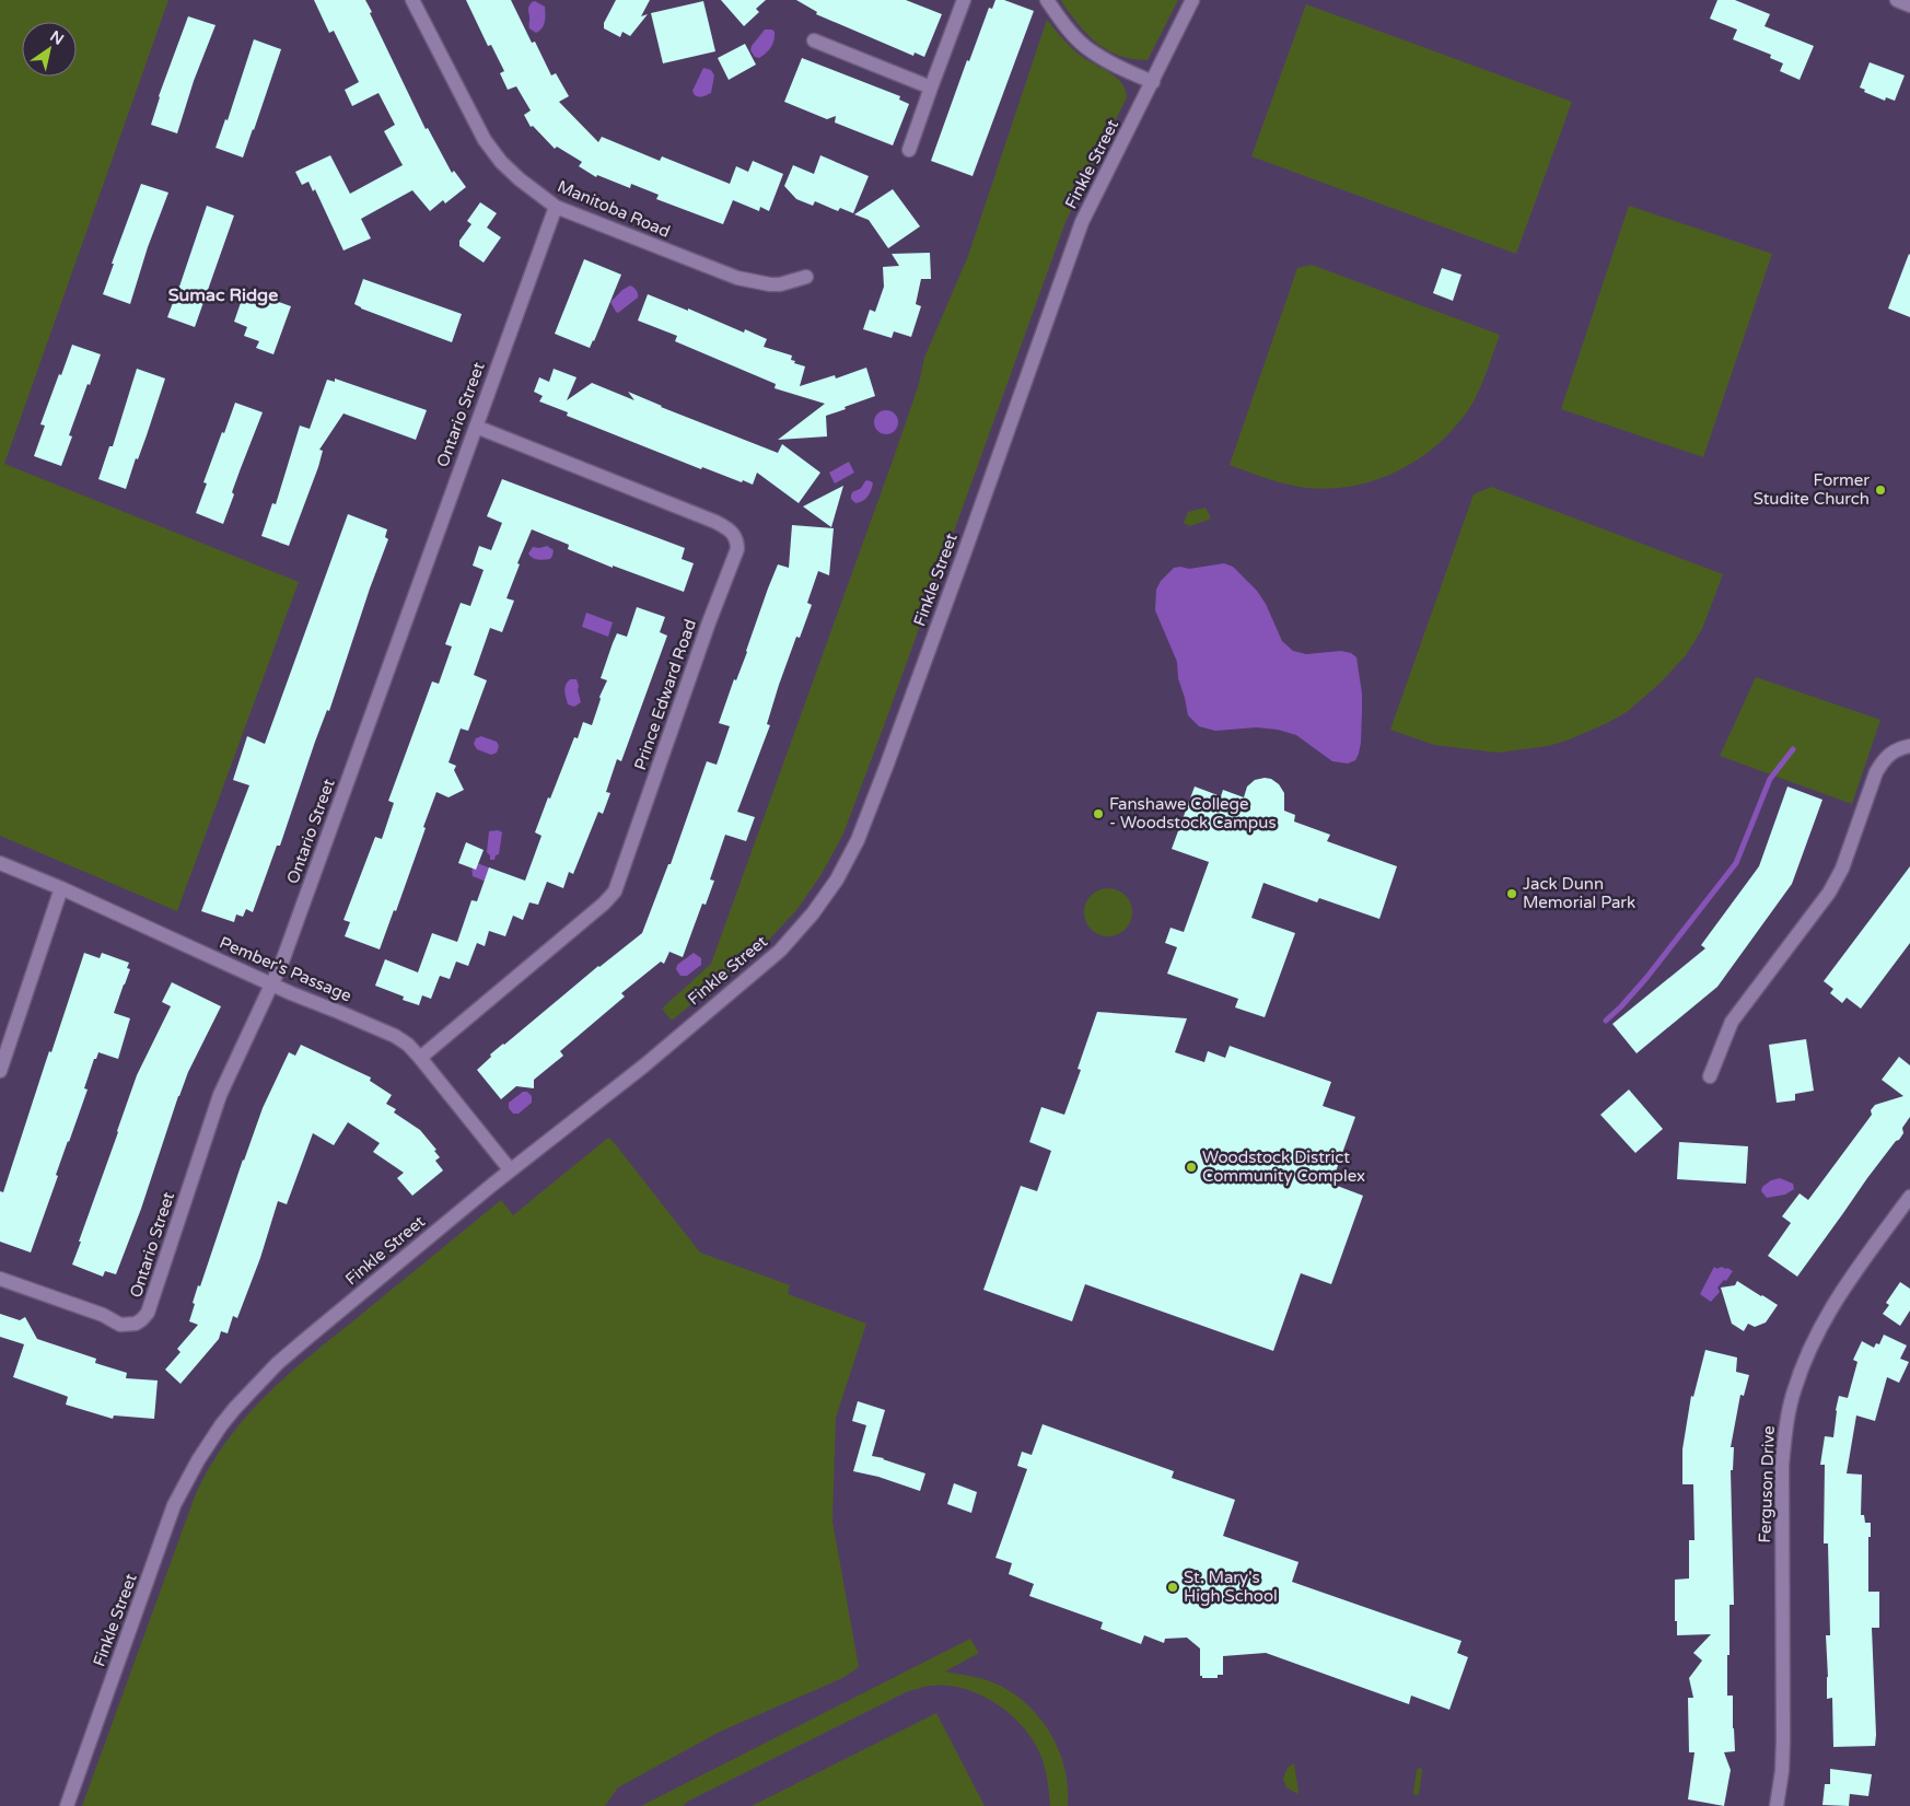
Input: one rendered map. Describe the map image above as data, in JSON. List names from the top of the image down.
{
  "streets": {
    "street": [
      "Finkle Street",
      "Manitoba Road",
      "Ontario Street",
      "Prince Edward Road",
      "Pember's Passage",
      "Ferguson Drive"
    ]
  },
  "crossings": [
    ["Finkle Street", "Pember's Passage"],
    ["Manitoba Road", "Ontario Street"],
    ["Ontario Street", "Prince Edward Road"],
    ["Ontario Street", "Pember's Passage"],
    ["Prince Edward Road", "Pember's Passage"]
  ],
  "districts": ["Sumac Ridge"],
  "places": [
    "Former Studite Church",
    "Fanshawe College - Woodstock Campus",
    "Jack Dunn Memorial Park",
    "Woodstock District Community Complex",
    "St. Mary's High School"
  ],
  "north": "top right"
}
